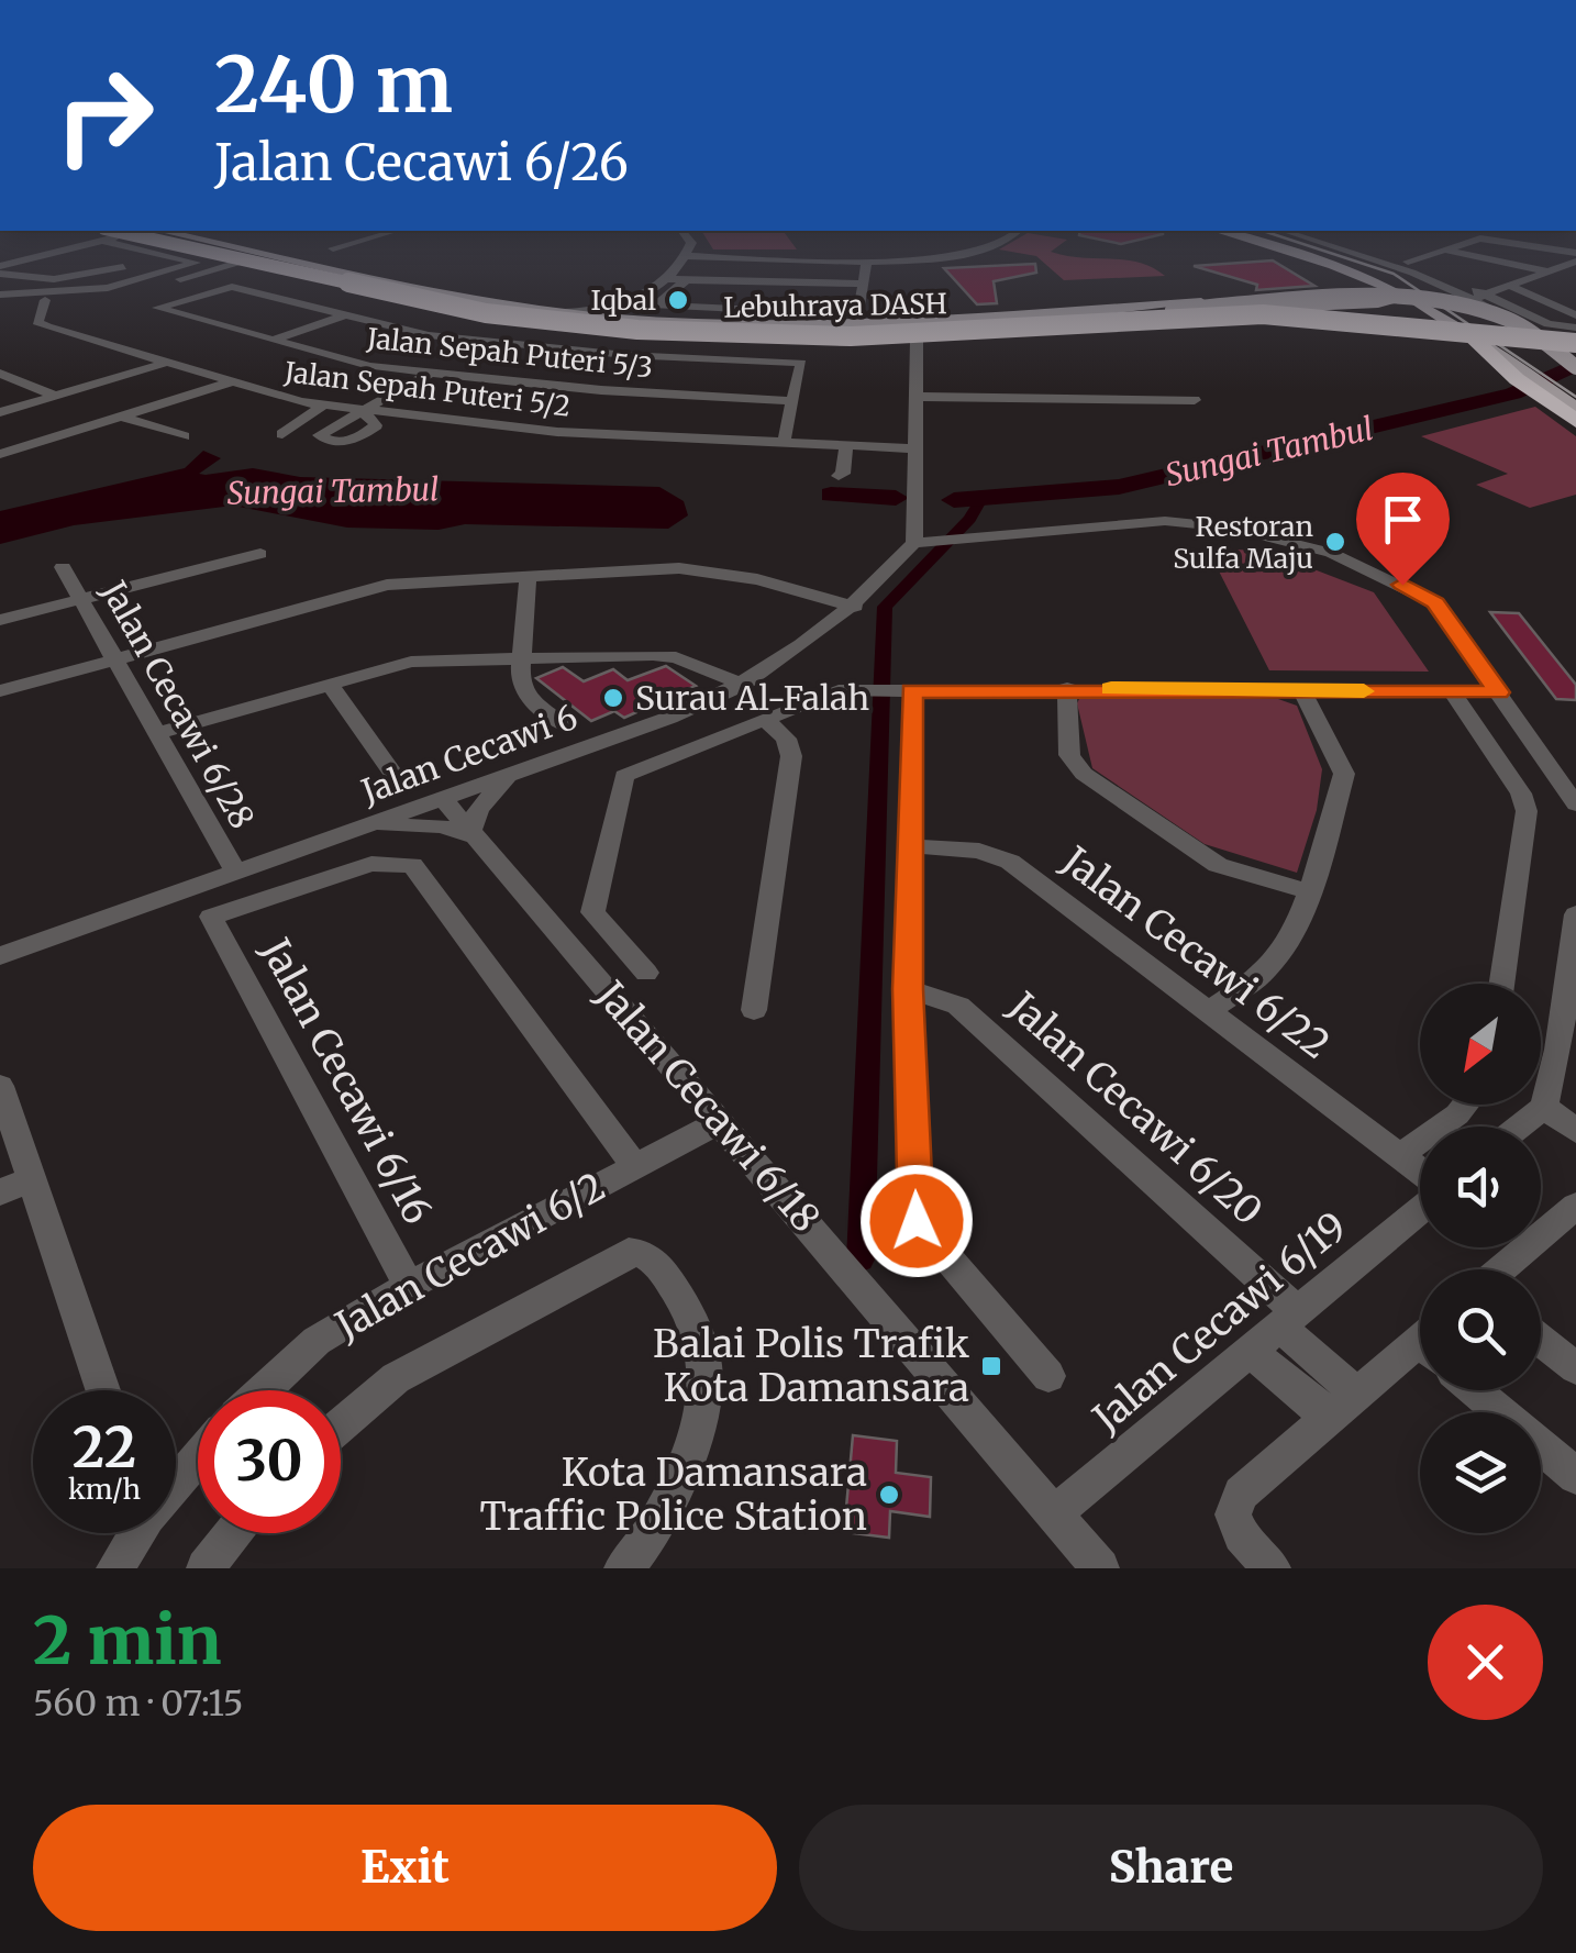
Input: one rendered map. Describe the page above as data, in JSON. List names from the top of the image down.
{
  "streets": {
    "highway": ["Lebuhraya DASH"],
    "street": [
      "Jalan Sepah Puteri 5/3",
      "Jalan Sepah Puteri 5/2",
      "Jalan Cecawi 6/28",
      "Jalan Cecawi 6",
      "Jalan Cecawi 6/22",
      "Jalan Cecawi 6/16",
      "Jalan Cecawi 6/18",
      "Jalan Cecawi 6/20",
      "Jalan Cecawi 6/2",
      "Jalan Cecawi 6/19"
    ]
  },
  "crossings": [
    ["Jalan Cecawi 6/28", "Jalan Cecawi 6"],
    ["Jalan Cecawi 6", "Jalan Cecawi 6/18"],
    ["Jalan Cecawi 6/16", "Jalan Cecawi 6/2"],
    ["Jalan Cecawi 6/18", "Jalan Cecawi 6/2"],
    ["Jalan Cecawi 6/18", "Jalan Cecawi 6/19"],
    ["Jalan Cecawi 6/20", "Jalan Cecawi 6/19"]
  ],
  "water": ["Sungai Tambul"],
  "places": {
    "other": [
      "Iqbal",
      "Restoran Sulfa Maju",
      "Surau Al-Falah",
      "Kota Damansara Traffic Police Station"
    ],
    "transit": ["Balai Polis Trafik Kota Damansara"]
  },
  "north": "bottom left",
  "page": {
    "turn": ["240 m", "Jalan Cecawi 6/26"],
    "speed": "22 km/h",
    "limit": "30",
    "heading": ["2 min", "560 m · 07:15"],
    "buttons": ["Exit", "Share"]
  }
}
